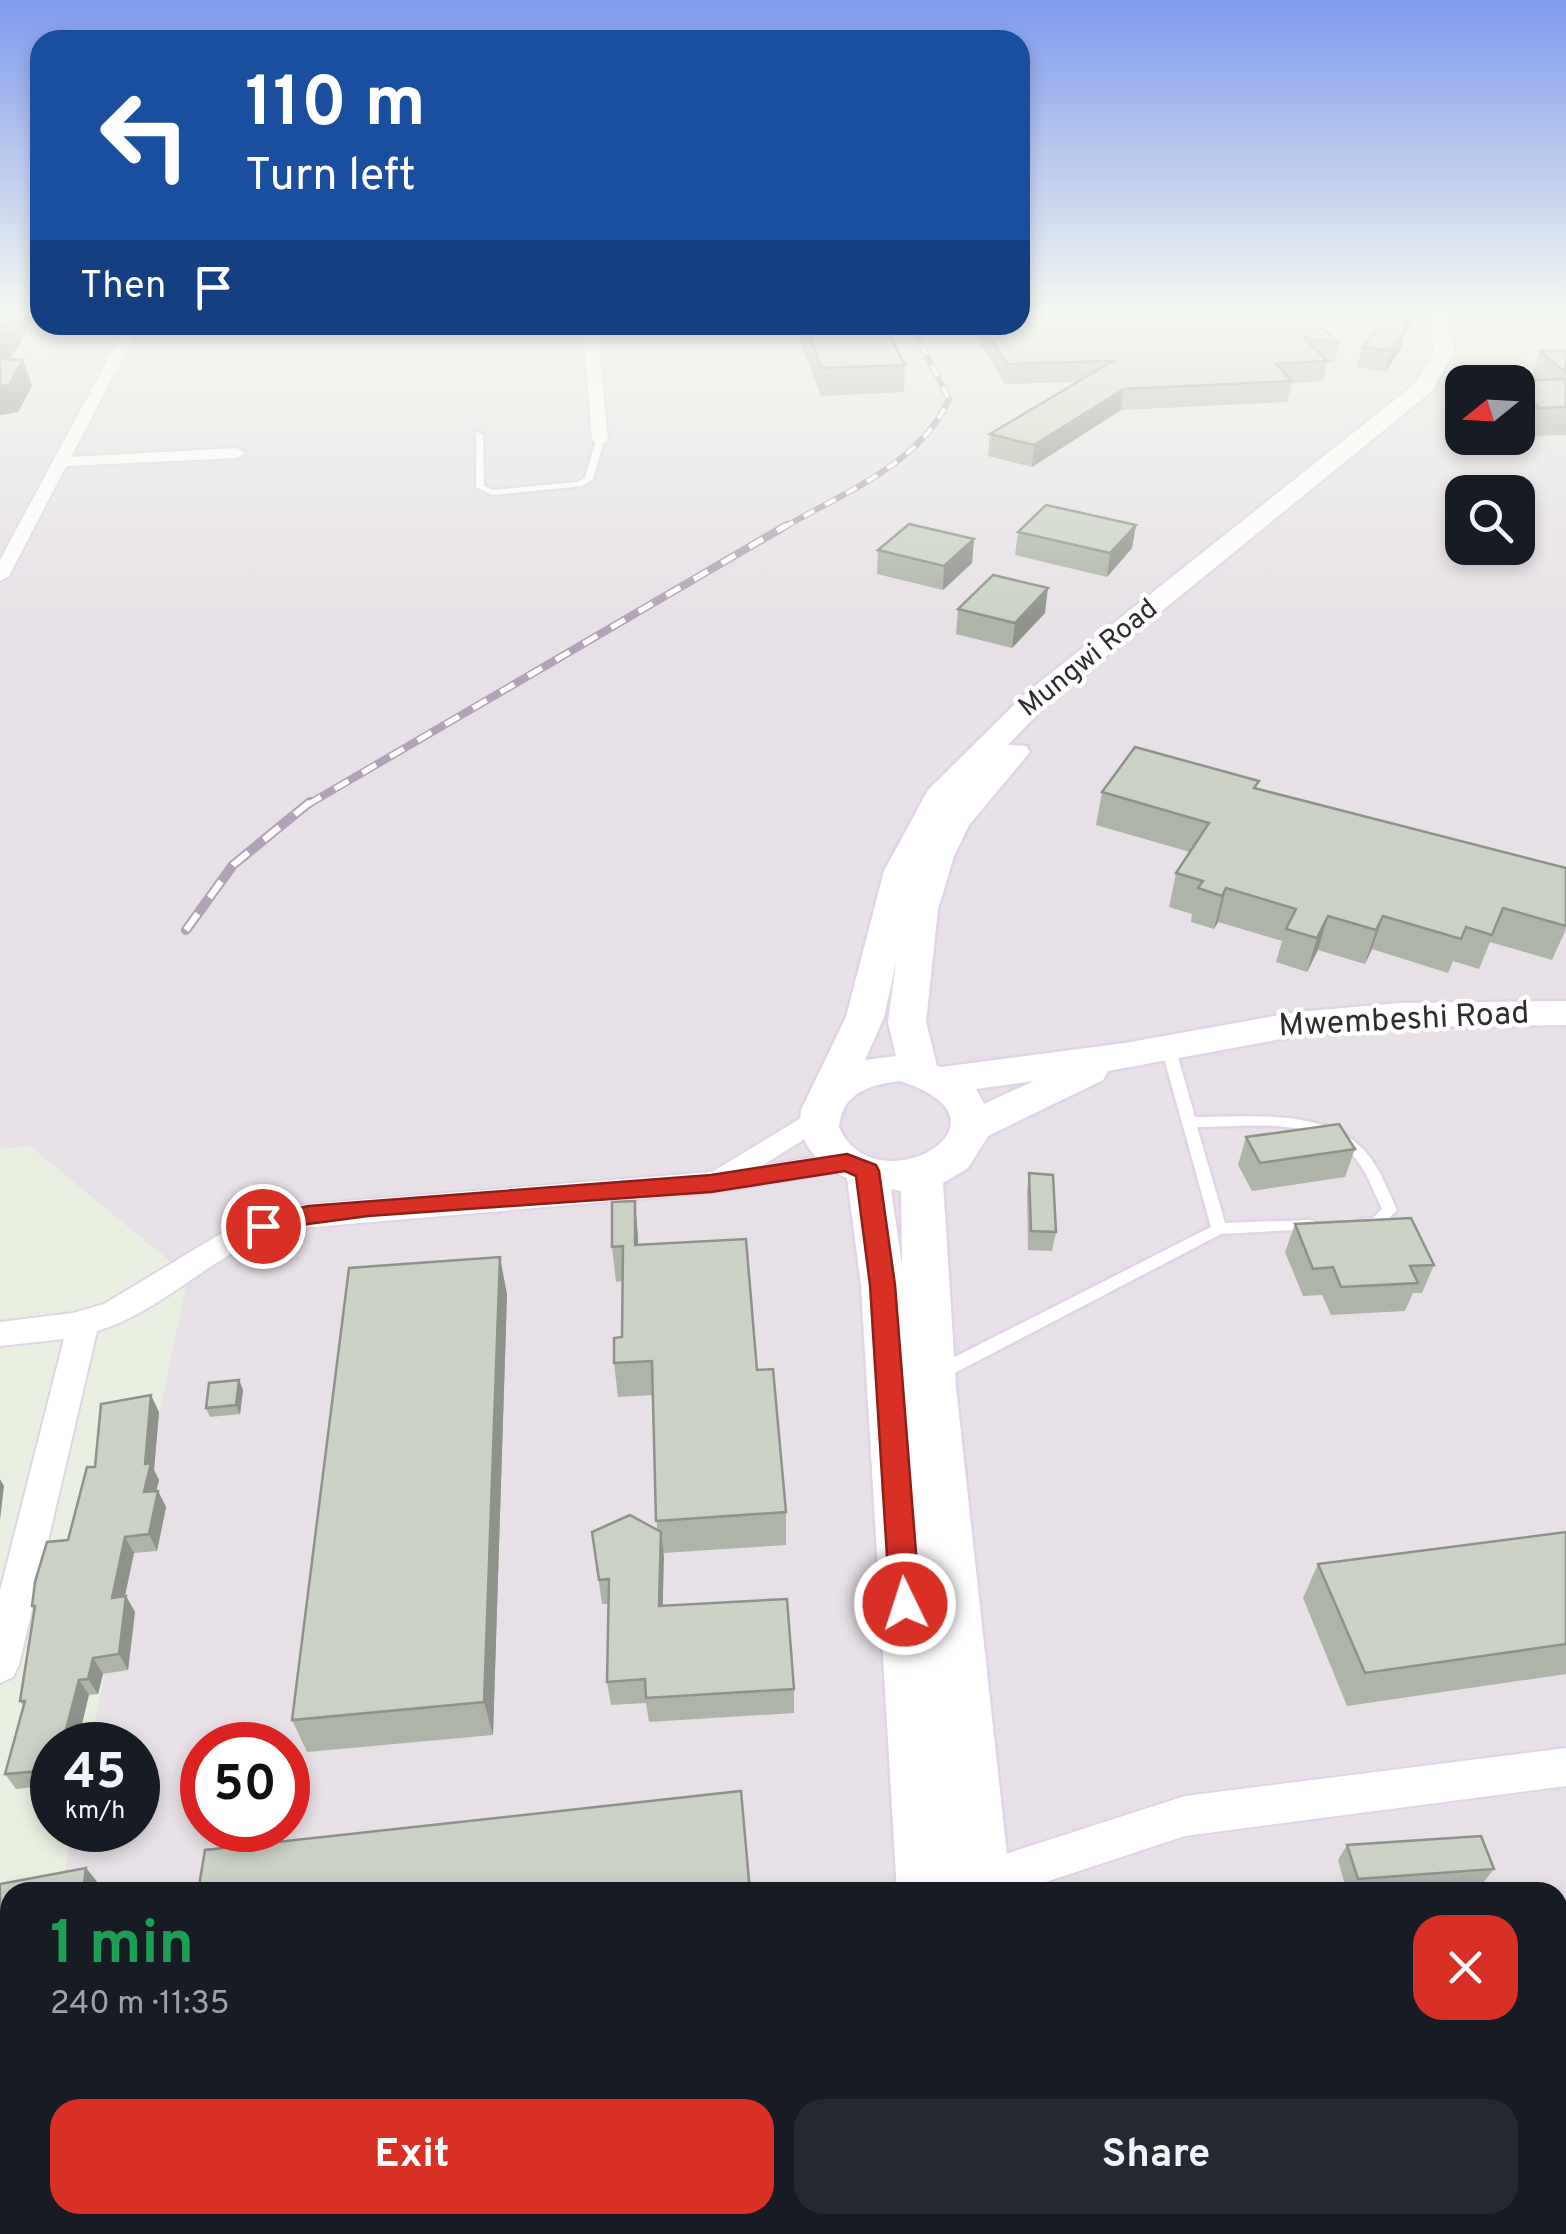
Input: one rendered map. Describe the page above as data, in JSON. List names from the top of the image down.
{
  "streets": {
    "main road": ["Mungwi Road", "Mwembeshi Road"]
  },
  "north": "left",
  "page": {
    "turn": ["110 m", "Turn left"],
    "then": "Then",
    "speed": "45 km/h",
    "limit": "50",
    "heading": ["1 min", "240 m · 11:35"],
    "buttons": ["Exit", "Share"]
  }
}
